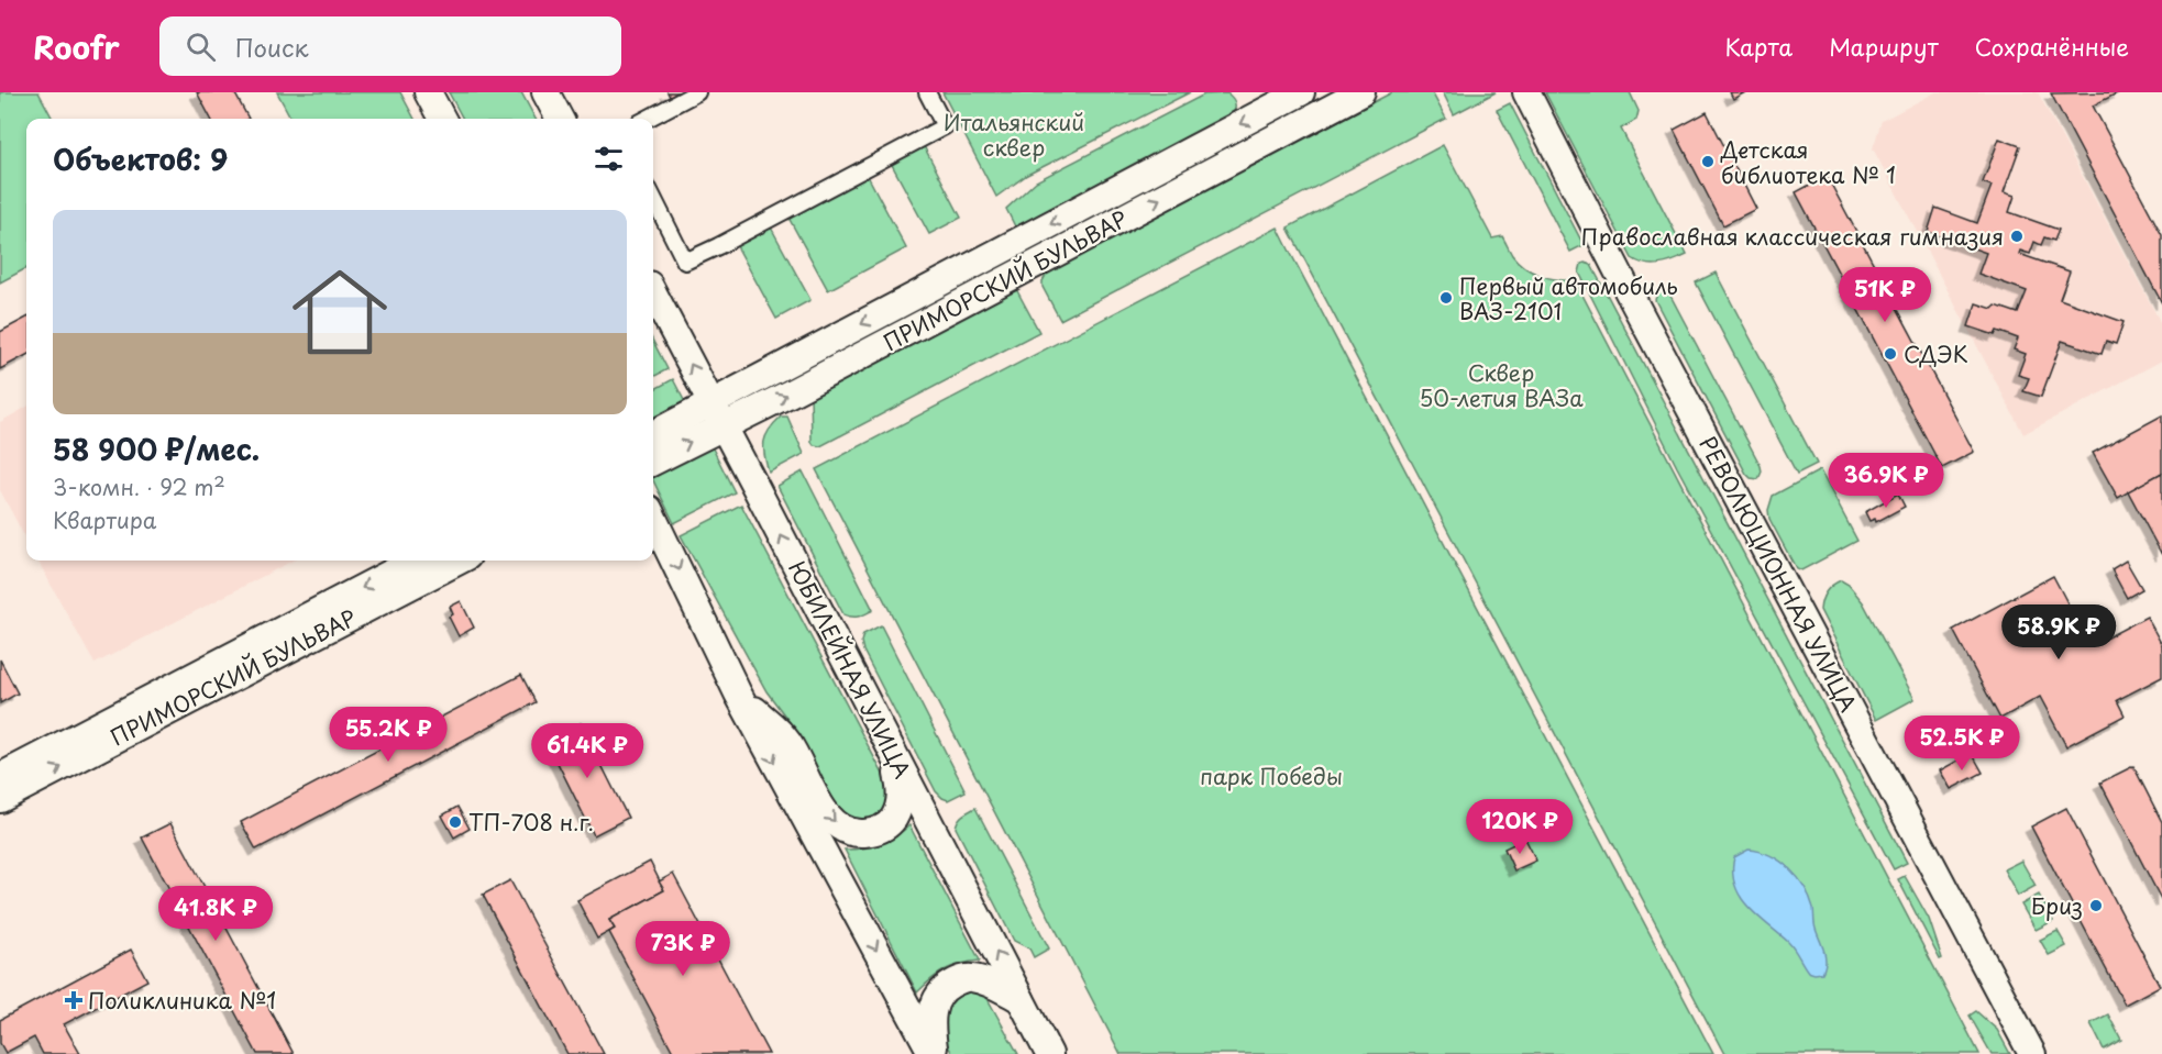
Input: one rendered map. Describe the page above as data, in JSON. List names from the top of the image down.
{
  "streets": {
    "main road": ["ПРИМОРСКИЙ БУЛЬВАР", "РЕВОЛЮЦИОННАЯ УЛИЦА", "ЮБИЛЕЙНАЯ УЛИЦА"]
  },
  "crossings": [
    ["ПРИМОРСКИЙ БУЛЬВАР", "ЮБИЛЕЙНАЯ УЛИЦА"]
  ],
  "parks": ["Итальянский сквер", "Сквер 50-летия ВАЗа", "парк Победы"],
  "places": {
    "other": [
      "Детская библиотека № 1",
      "Православная классическая гимназия",
      "Первый автомобиль ВАЗ-2101",
      "СДЭК",
      "ТП-708 н.г.",
      "Бриз"
    ],
    "health": ["Поликлиника №1"]
  },
  "page": {
    "header": "Roofr",
    "search": "Поиск",
    "nav": ["Карта", "Маршрут", "Сохранённые"],
    "heading": "Объектов: 9",
    "list": [
      {
        "name": "58 900 ₽/мес.",
        "note": "3-комн. · 92 m² · Квартира"
      }
    ],
    "price": [
      "51K ₽",
      "36.9K ₽",
      "58.9K ₽",
      "55.2K ₽",
      "52.5K ₽",
      "61.4K ₽",
      "120K ₽",
      "41.8K ₽",
      "73K ₽"
    ]
  }
}
